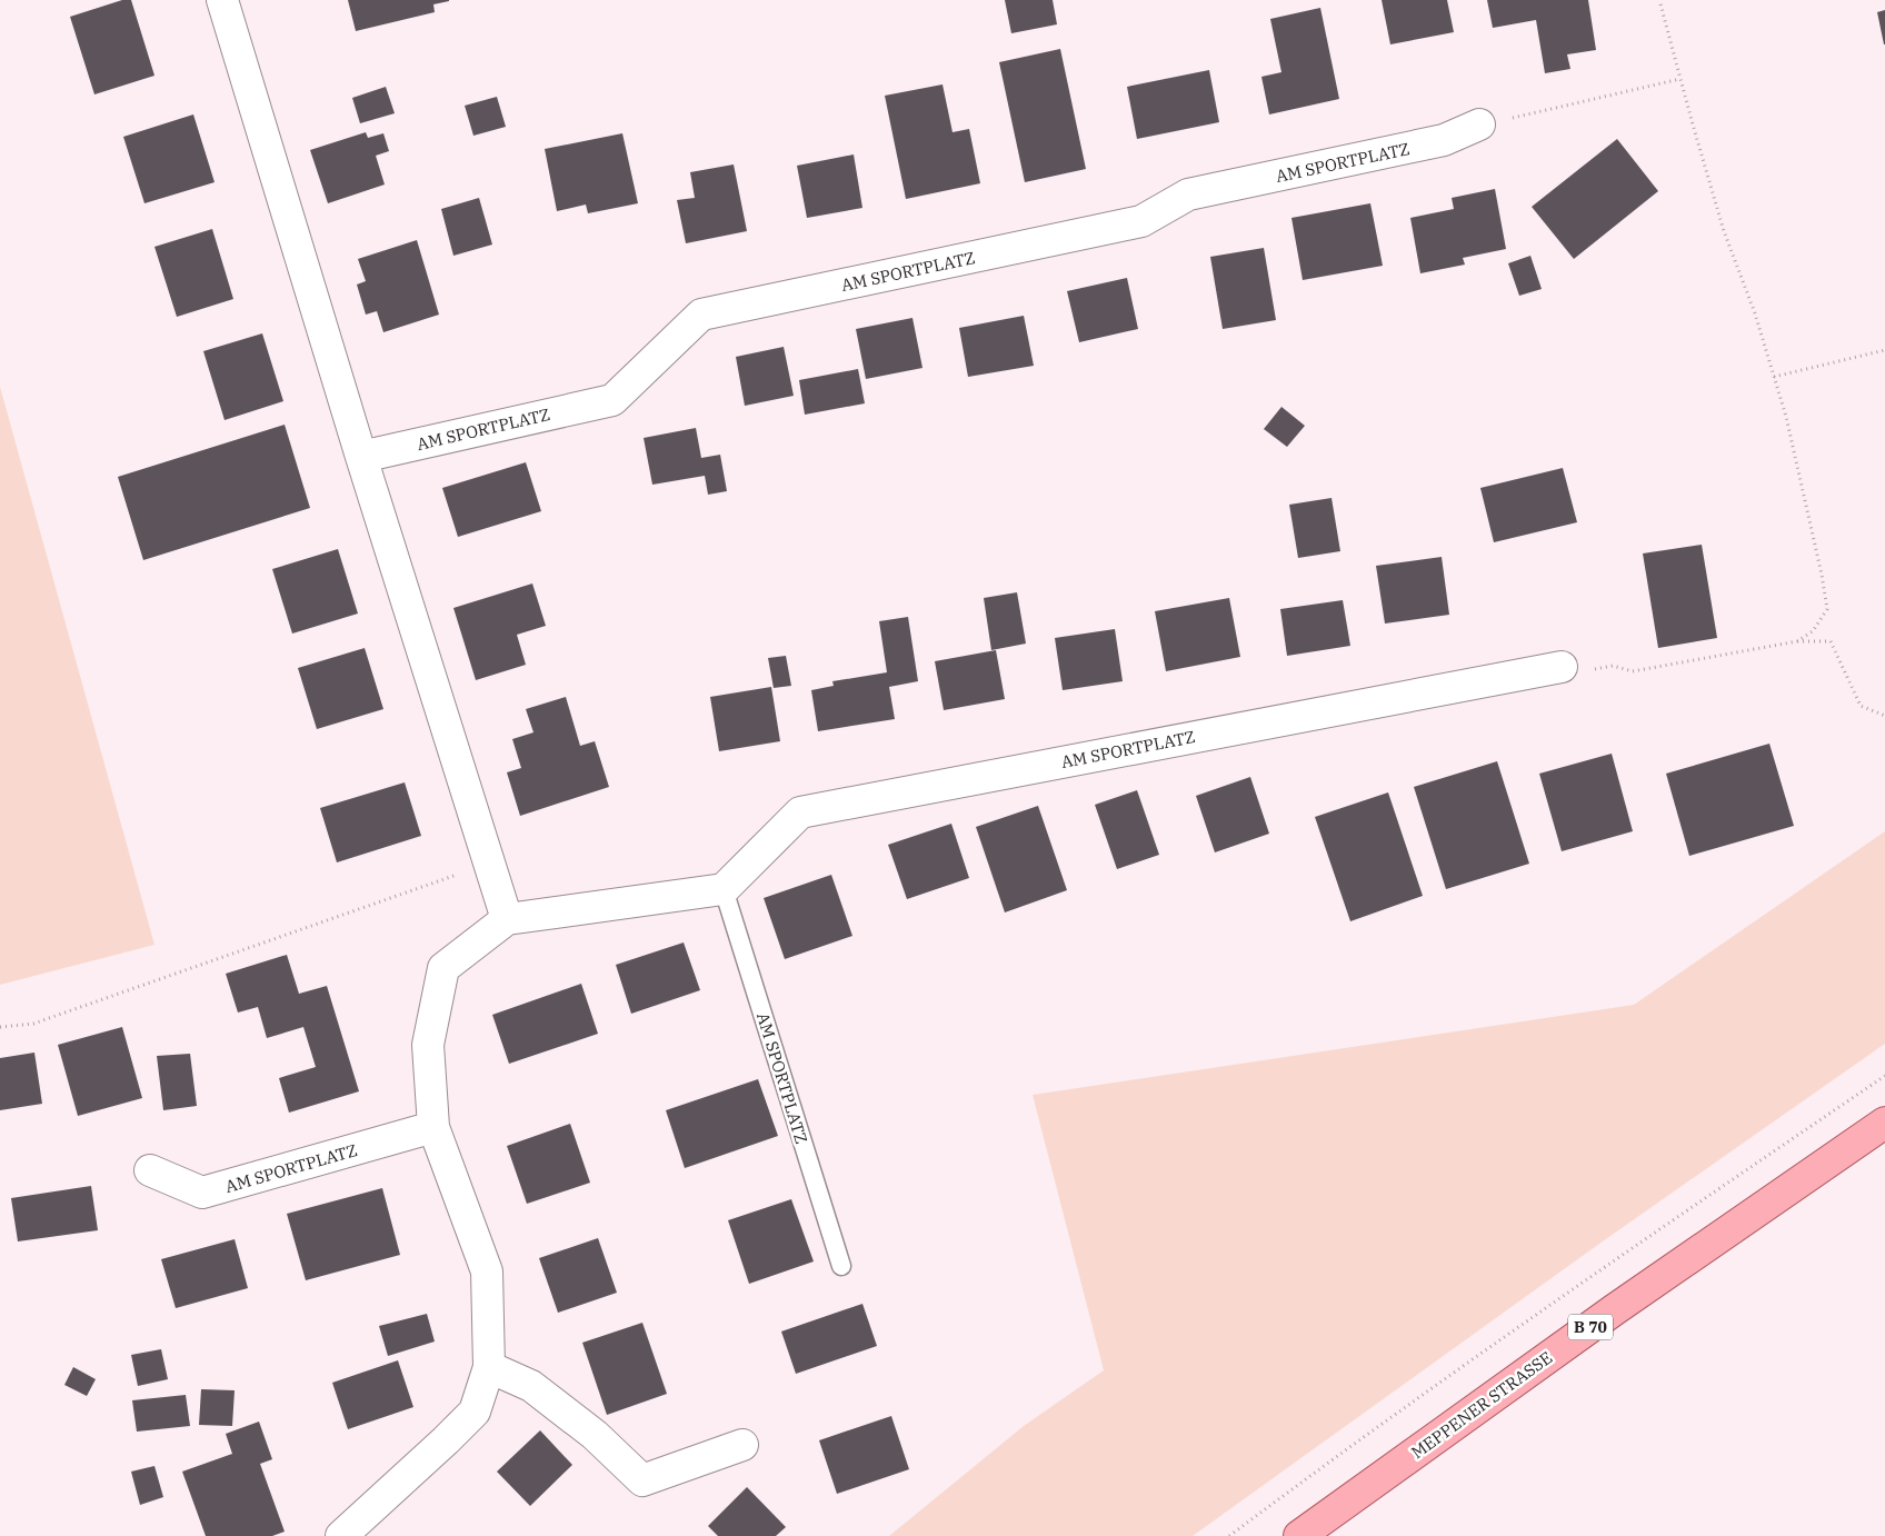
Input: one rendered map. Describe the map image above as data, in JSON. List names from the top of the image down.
{
  "streets": {
    "main road": ["B 70", "MEPPENER STRASSE"],
    "street": ["AM SPORTPLATZ"]
  }
}
